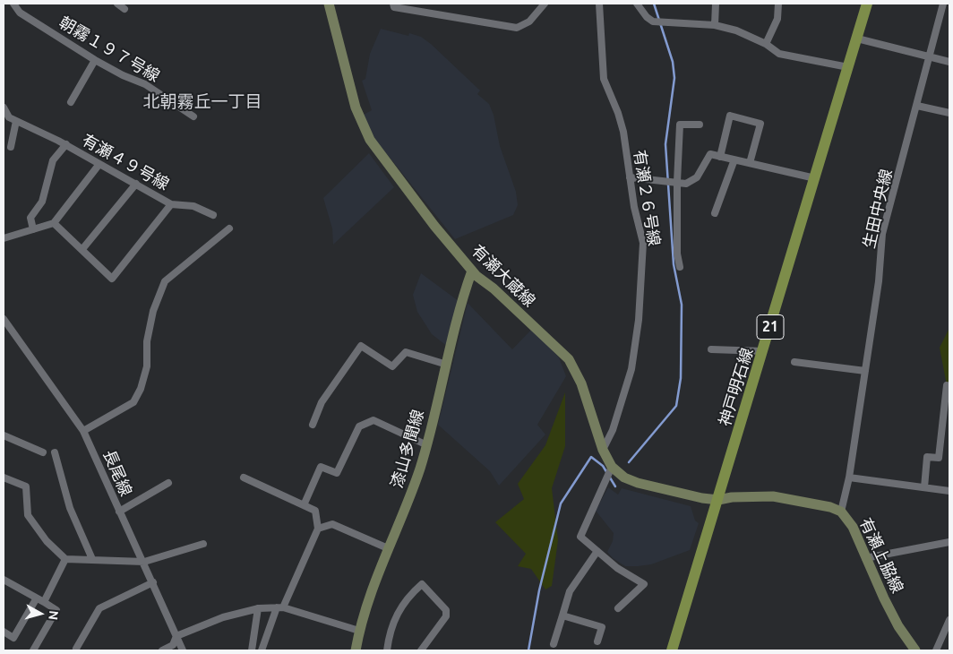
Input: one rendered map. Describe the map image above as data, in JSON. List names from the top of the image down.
{
  "streets": {
    "main road": ["21", "神戸明石線"],
    "street": [
      "朝霧１９７号線",
      "有瀬４９号線",
      "有瀬２６号線",
      "生田中央線",
      "有瀬大蔵線",
      "漆山多聞線",
      "長尾線",
      "有瀬上脇線"
    ]
  },
  "crossings": [
    ["有瀬２６号線", "有瀬大蔵線"],
    ["生田中央線", "有瀬上脇線"],
    ["有瀬大蔵線", "神戸明石線"],
    ["有瀬大蔵線", "漆山多聞線"],
    ["有瀬大蔵線", "有瀬上脇線"],
    ["神戸明石線", "有瀬上脇線"]
  ],
  "districts": ["北朝霧丘一丁目"],
  "north": "right"
}
